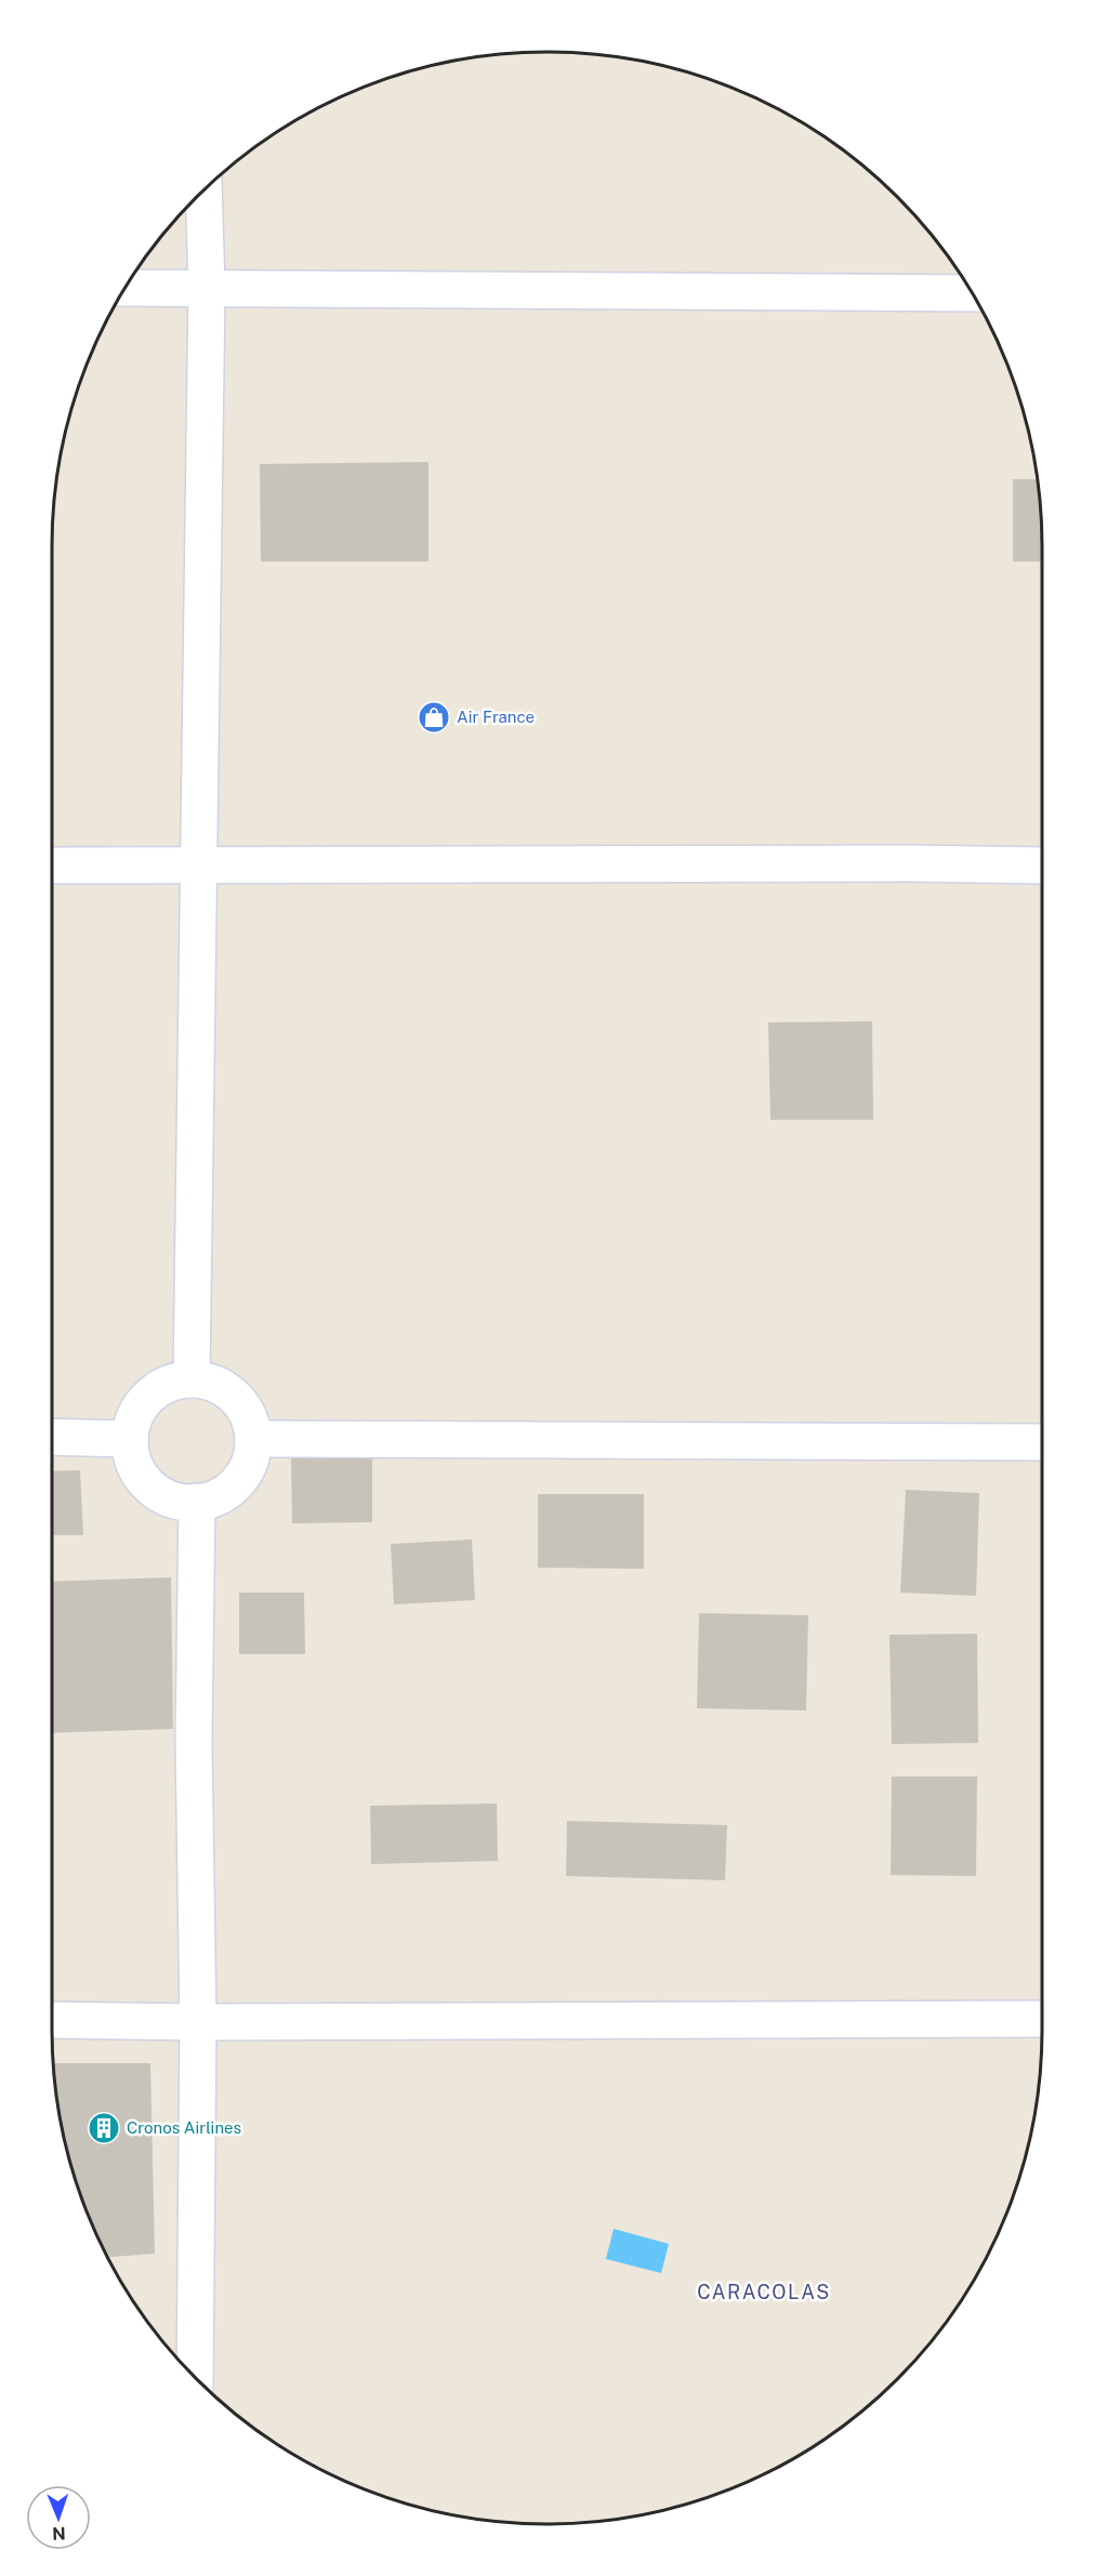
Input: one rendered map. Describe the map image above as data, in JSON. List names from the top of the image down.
{
  "districts": ["CARACOLAS"],
  "places": {
    "shop": ["Air France"],
    "building": ["Cronos Airlines"]
  },
  "north": "bottom"
}
